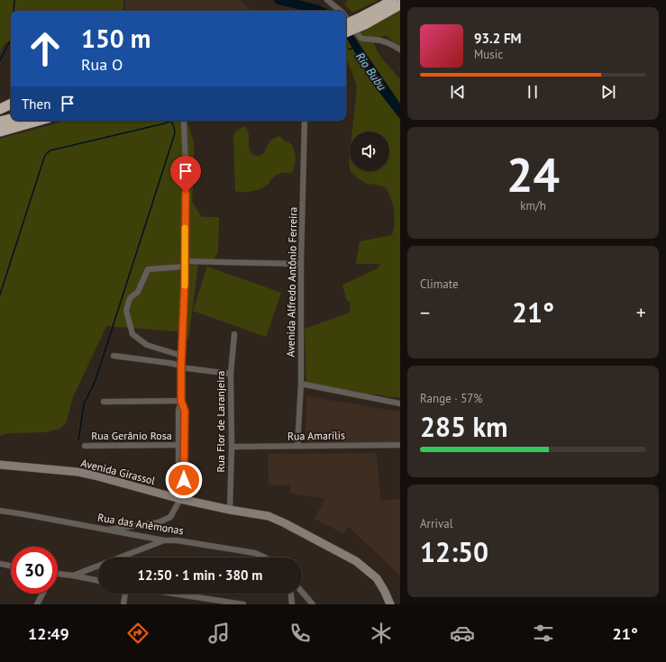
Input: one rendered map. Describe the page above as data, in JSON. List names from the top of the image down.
{
  "streets": {
    "street": [
      "Avenida Alfredo Antônio Ferreira",
      "Rua Flor de Laranjeira",
      "Rua Gerânio Rosa",
      "Rua Amarílis",
      "Avenida Girassol",
      "Rua das Anêmonas"
    ]
  },
  "crossings": [
    ["Avenida Alfredo Antônio Ferreira", "Rua Amarílis"],
    ["Rua Flor de Laranjeira", "Rua Amarílis"],
    ["Rua Flor de Laranjeira", "Avenida Girassol"]
  ],
  "water": ["Rio Bubu"],
  "page": {
    "turn": ["150 m", "Rua O"],
    "song": ["93.2 FM", "Music"],
    "then": "Then",
    "tile": [
      ["24", "km/h"],
      "Climate",
      ["Range · 57%", "285 km"],
      ["Arrival", "12:50"]
    ],
    "heat": ["−", "21°", "+"],
    "limit": "30",
    "trip": "12:50 · 1 min · 380 m",
    "tabs": ["12:49", "21°"]
  }
}
